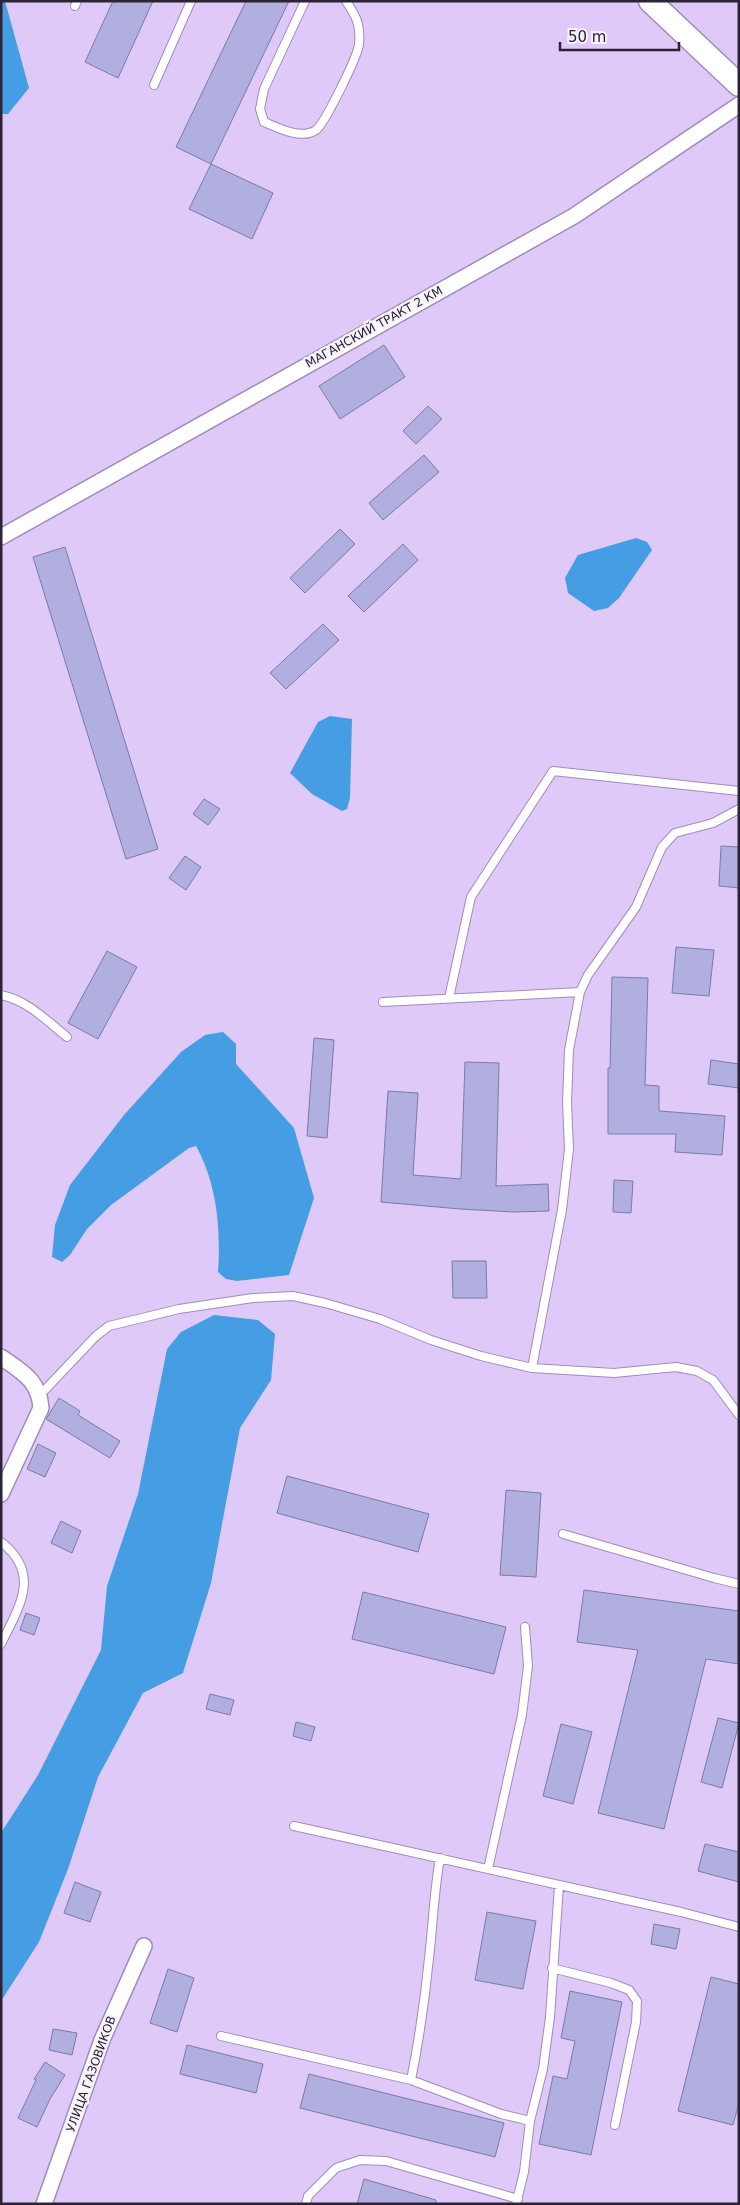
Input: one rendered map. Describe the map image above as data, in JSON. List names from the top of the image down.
{
  "streets": {
    "street": ["МАГАНСКИЙ ТРАКТ 2 КМ", "УЛИЦА ГАЗОВИКОВ"]
  },
  "scale_bar": "50 m"
}
